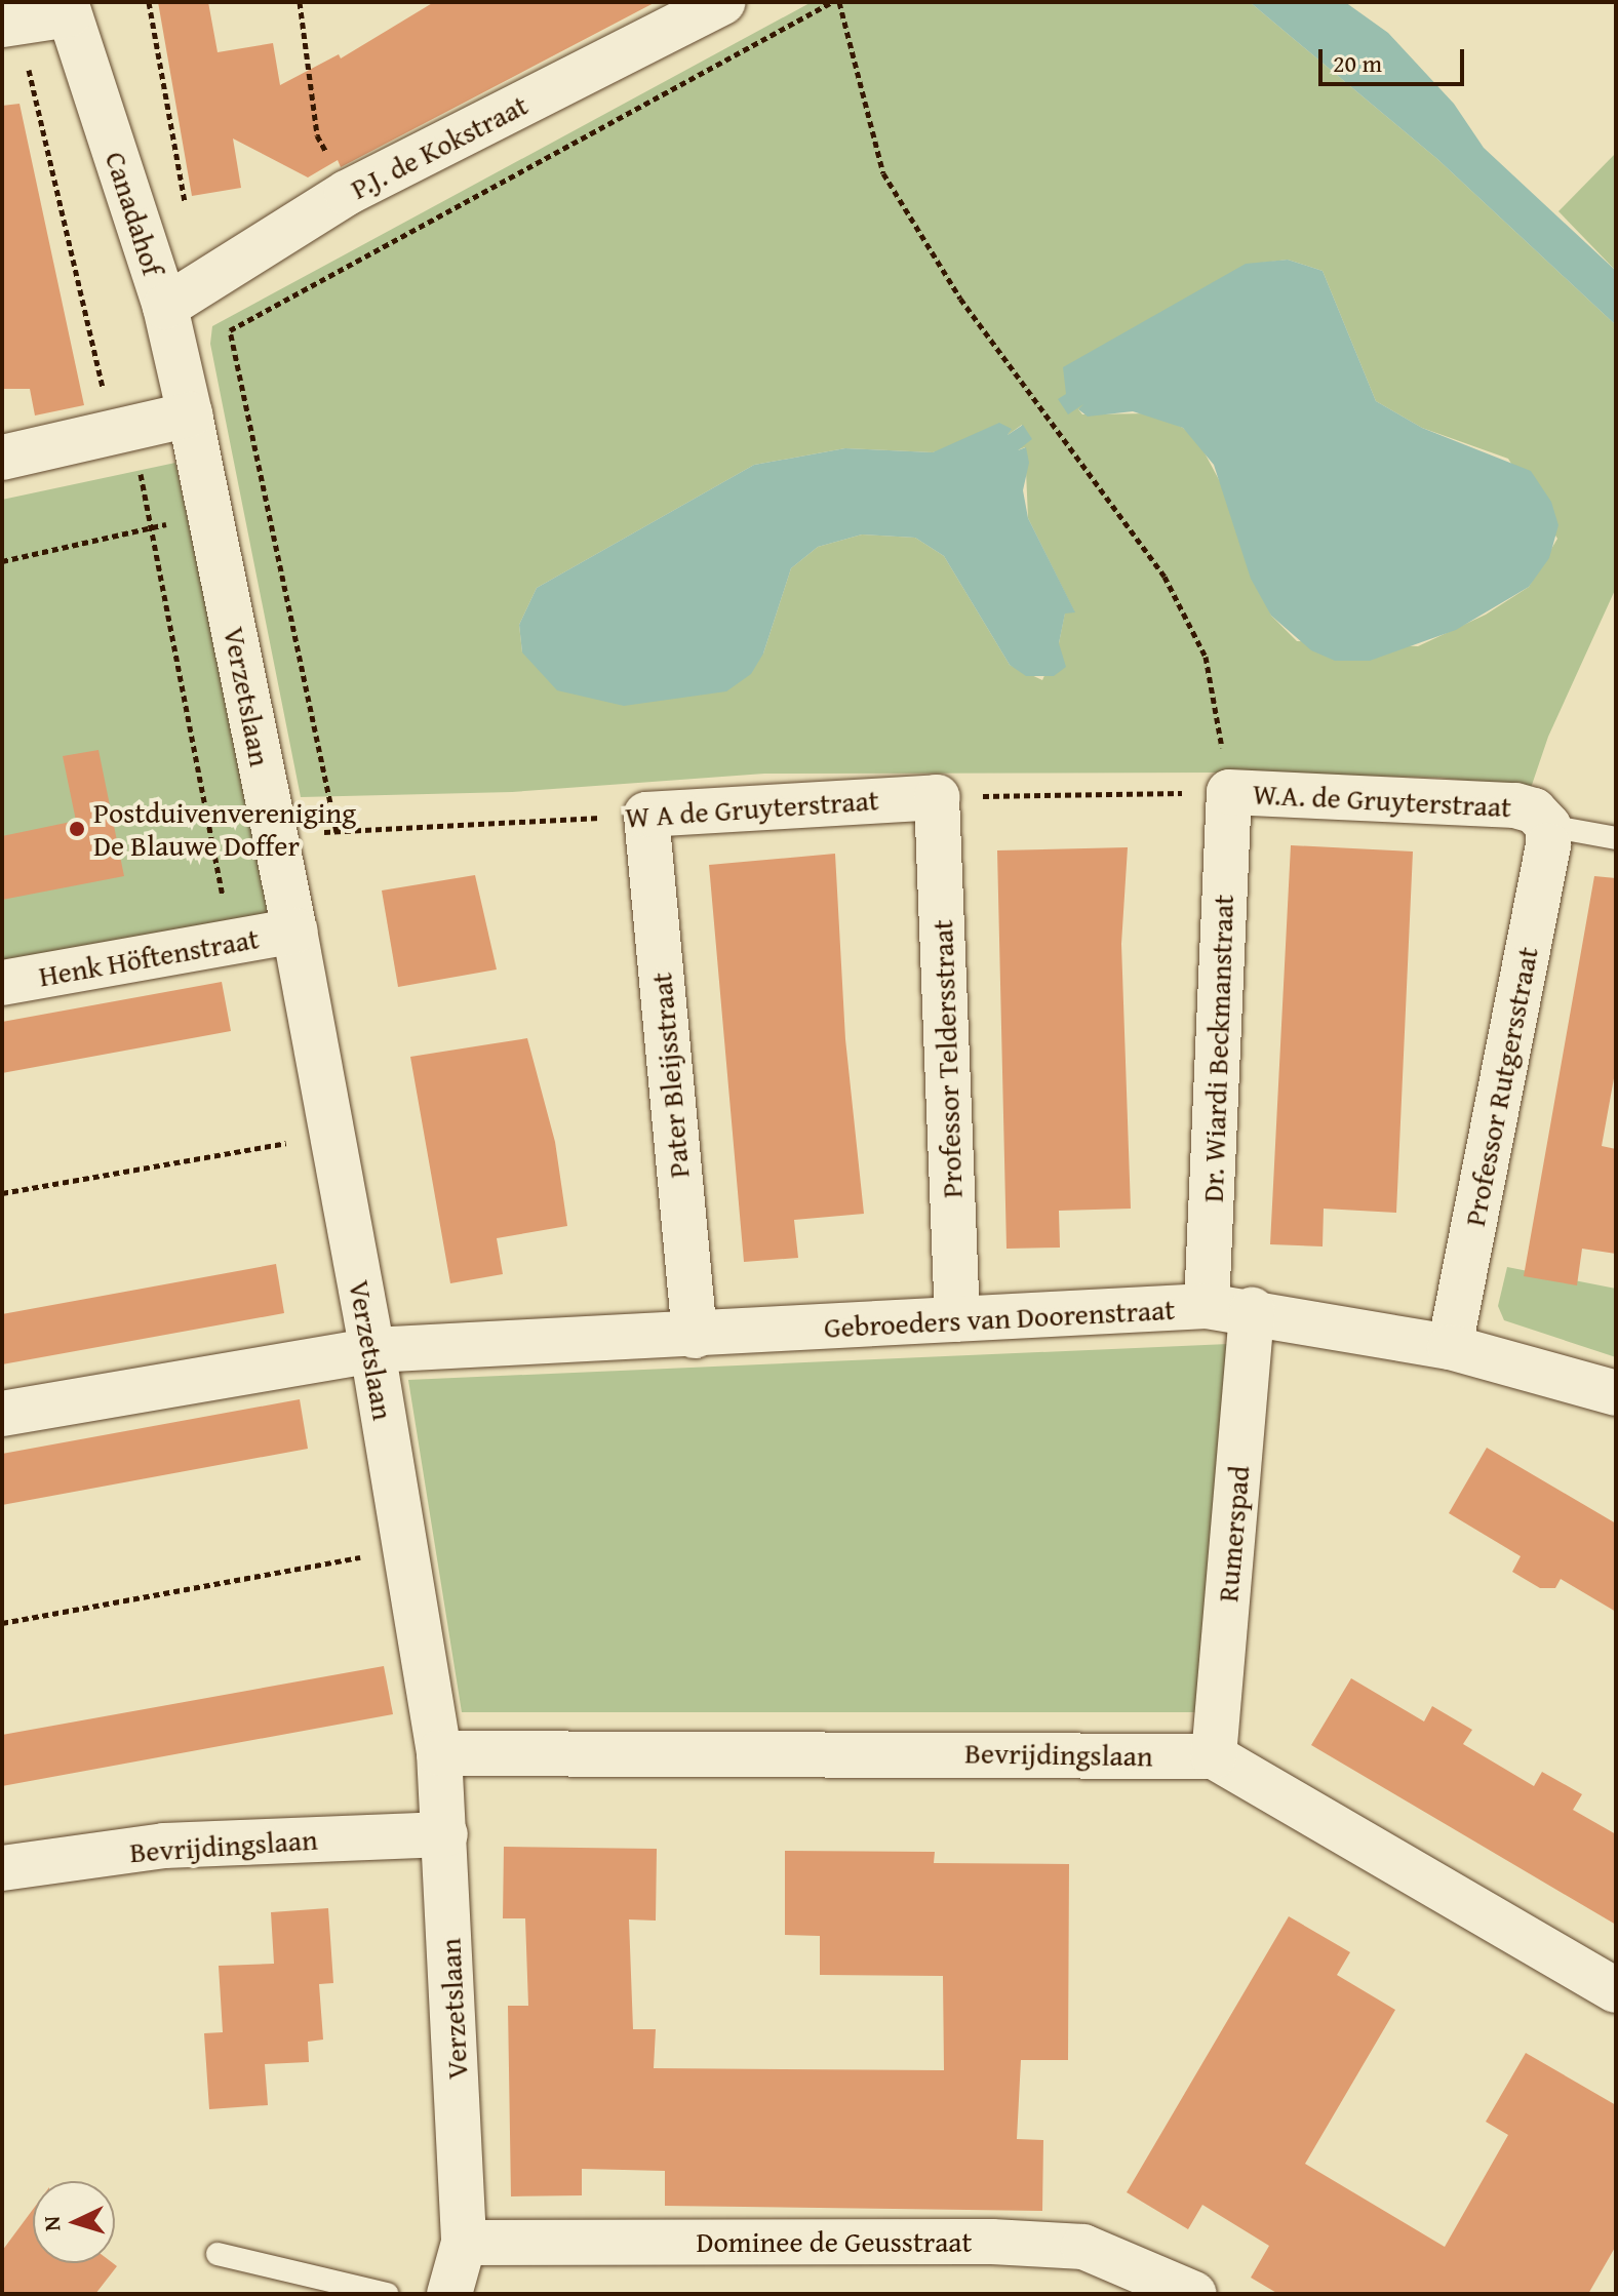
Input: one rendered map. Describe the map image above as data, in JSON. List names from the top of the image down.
{
  "streets": {
    "street": [
      "P.J. de Kokstraat",
      "Canadahof",
      "Verzetslaan",
      "W.A. de Gruyterstraat",
      "W A de Gruyterstraat",
      "Henk Höftenstraat",
      "Dr. Wiardi Beckmanstraat",
      "Professor Teldersstraat",
      "Pater Bleijsstraat",
      "Professor Rutgersstraat",
      "Gebroeders van Doorenstraat",
      "Rumerspad",
      "Bevrijdingslaan",
      "Dominee de Geusstraat"
    ]
  },
  "crossings": [
    ["P.J. de Kokstraat", "Canadahof"],
    ["Canadahof", "Verzetslaan"],
    ["Verzetslaan", "W A de Gruyterstraat"],
    ["Verzetslaan", "Henk Höftenstraat"],
    ["Verzetslaan", "Gebroeders van Doorenstraat"],
    ["Verzetslaan", "Bevrijdingslaan"],
    ["Verzetslaan", "Dominee de Geusstraat"],
    ["W.A. de Gruyterstraat", "Dr. Wiardi Beckmanstraat"],
    ["W.A. de Gruyterstraat", "Professor Rutgersstraat"],
    ["W A de Gruyterstraat", "Professor Teldersstraat"],
    ["W A de Gruyterstraat", "Pater Bleijsstraat"],
    ["Dr. Wiardi Beckmanstraat", "Gebroeders van Doorenstraat"],
    ["Professor Teldersstraat", "Gebroeders van Doorenstraat"],
    ["Pater Bleijsstraat", "Gebroeders van Doorenstraat"],
    ["Professor Rutgersstraat", "Gebroeders van Doorenstraat"],
    ["Gebroeders van Doorenstraat", "Rumerspad"],
    ["Rumerspad", "Bevrijdingslaan"]
  ],
  "places": ["Postduivenvereniging De Blauwe Doffer"],
  "scale_bar": "20 m",
  "north": "left"
}
